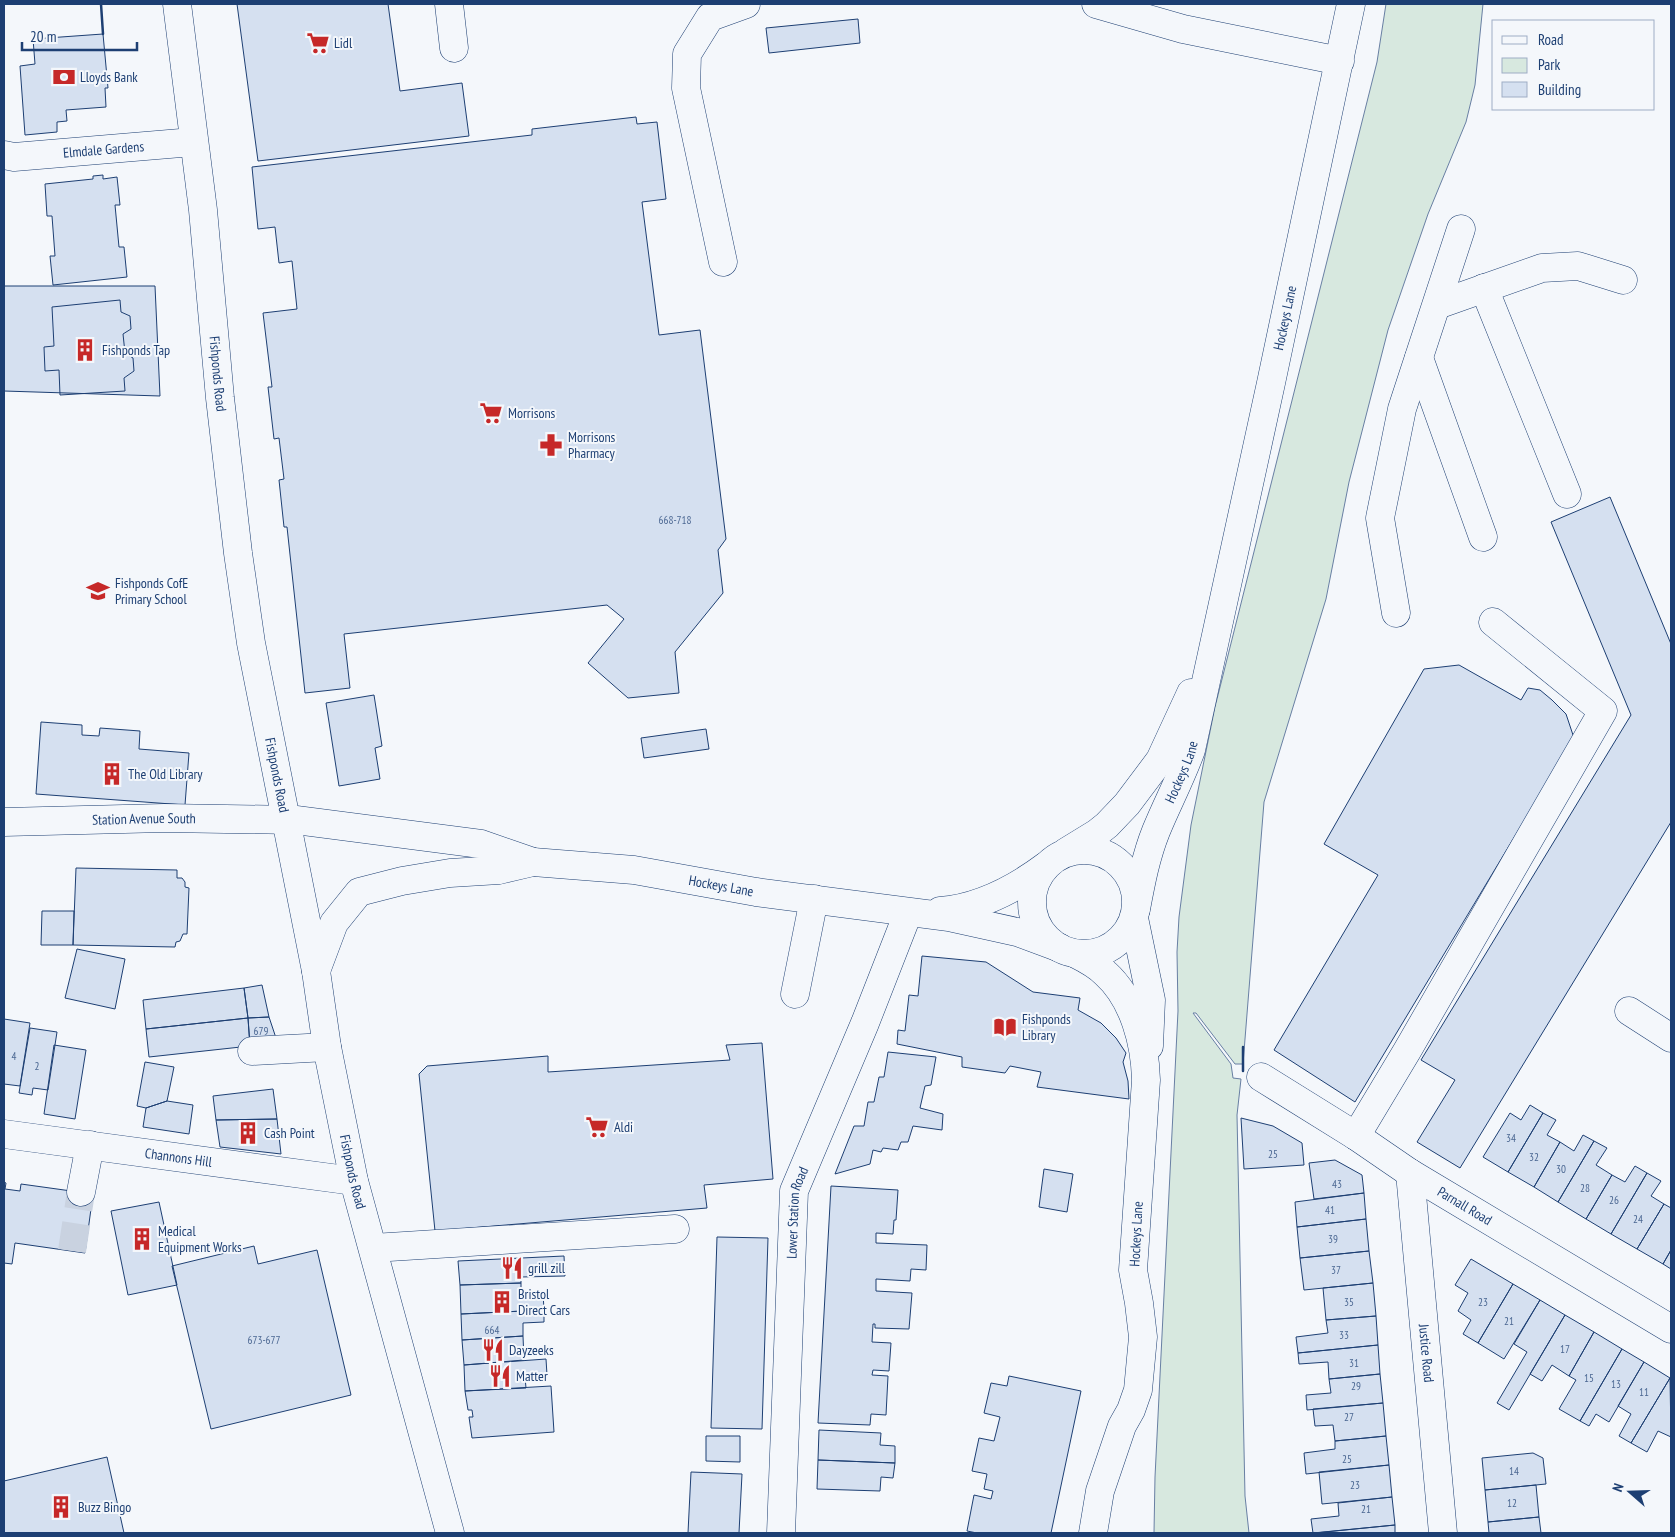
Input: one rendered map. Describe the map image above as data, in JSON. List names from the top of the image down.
{
  "streets": {
    "street": [
      "Elmdale Gardens",
      "Hockeys Lane",
      "Fishponds Road",
      "Station Avenue South",
      "Channons Hill",
      "Parnall Road",
      "Lower Station Road",
      "Justice Road"
    ]
  },
  "crossings": [
    ["Elmdale Gardens", "Fishponds Road"],
    ["Hockeys Lane", "Fishponds Road"],
    ["Hockeys Lane", "Station Avenue South"],
    ["Hockeys Lane", "Lower Station Road"],
    ["Fishponds Road", "Station Avenue South"],
    ["Fishponds Road", "Channons Hill"],
    ["Parnall Road", "Justice Road"]
  ],
  "places": {
    "supermarket": ["Lidl", "Morrisons", "Aldi"],
    "bank": ["Lloyds Bank"],
    "building": [
      "Fishponds Tap",
      "The Old Library",
      "Cash Point",
      "Medical Equipment Works",
      "Bristol Direct Cars",
      "Buzz Bingo"
    ],
    "pharmacy": ["Morrisons Pharmacy"],
    "school or university": ["Fishponds CofE Primary School"],
    "library": ["Fishponds Library"],
    "restaurant": ["grill zill", "Dayzeeks", "Matter"]
  },
  "house_numbers": [
    "668-718",
    "679",
    "4",
    "2",
    "34",
    "25",
    "32",
    "30",
    "43",
    "28",
    "26",
    "41",
    "24",
    "39",
    "37",
    "35",
    "23",
    "21",
    "664",
    "33",
    "673-677",
    "17",
    "31",
    "15",
    "13",
    "29",
    "11",
    "27",
    "25",
    "14",
    "23",
    "12",
    "21"
  ],
  "legend": ["Road", "Park", "Building"],
  "scale_bar": "20 m",
  "north": "left"
}
